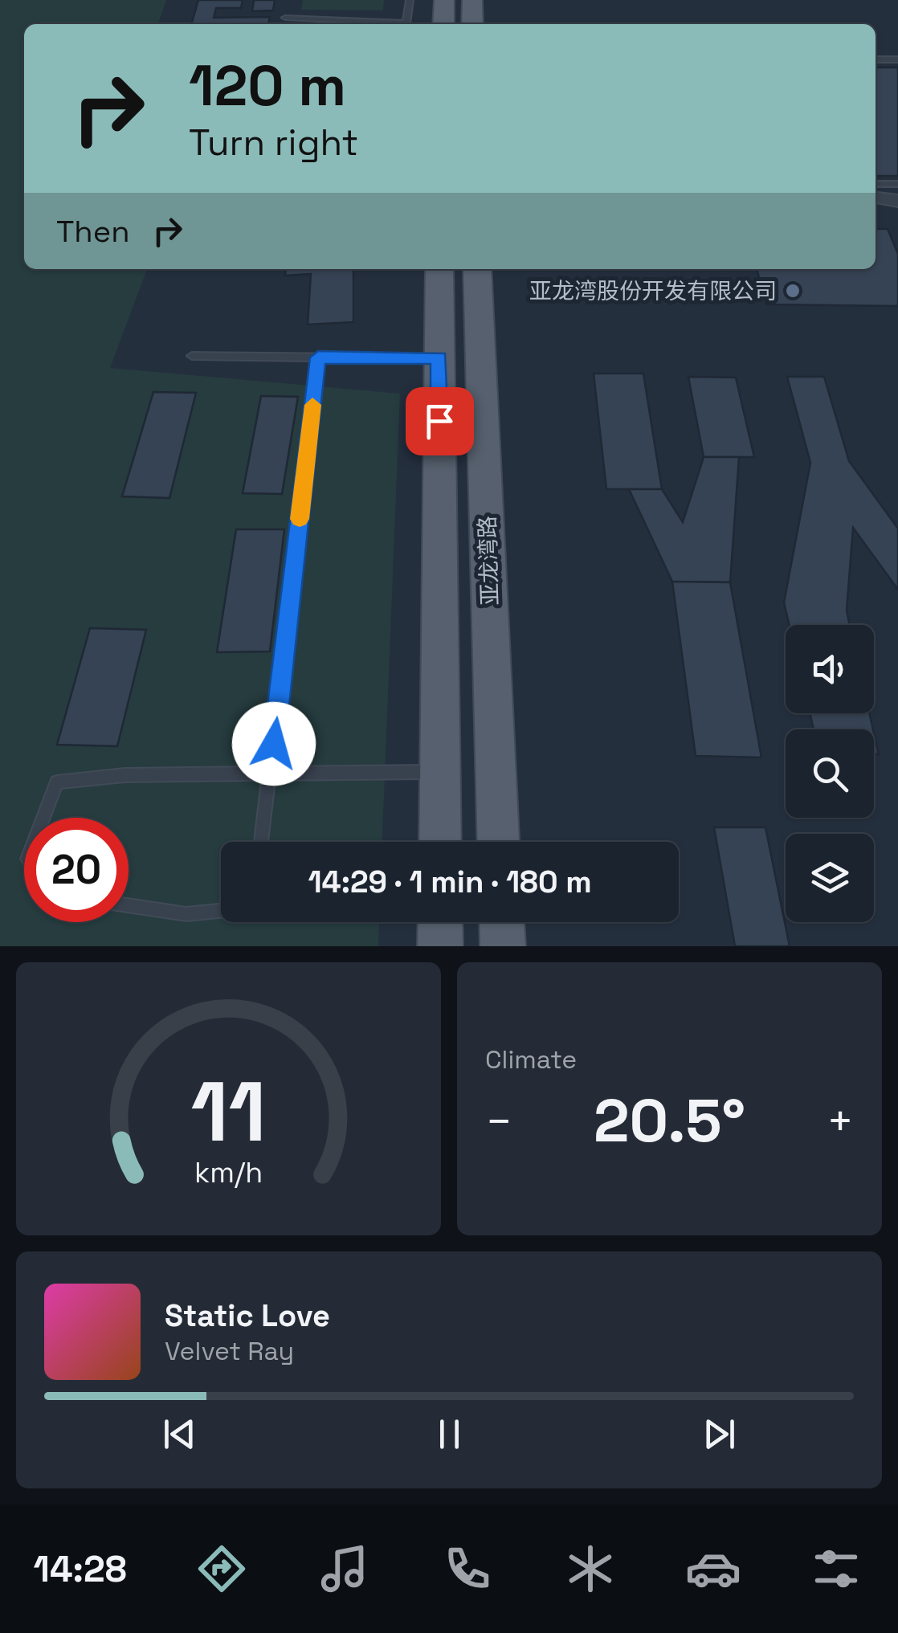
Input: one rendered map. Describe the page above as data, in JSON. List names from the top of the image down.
{
  "streets": {
    "main road": ["亚龙湾路"]
  },
  "places": ["亚龙湾股份开发有限公司"],
  "page": {
    "turn": ["120 m", "Turn right"],
    "then": "Then",
    "limit": "20",
    "trip": "14:29 · 1 min · 180 m",
    "tile": "Climate",
    "heat": ["−", "20.5°", "+"],
    "song": ["Static Love", "Velvet Ray"],
    "tabs": "14:28",
    "gauge": ["11", "km/h"]
  }
}
